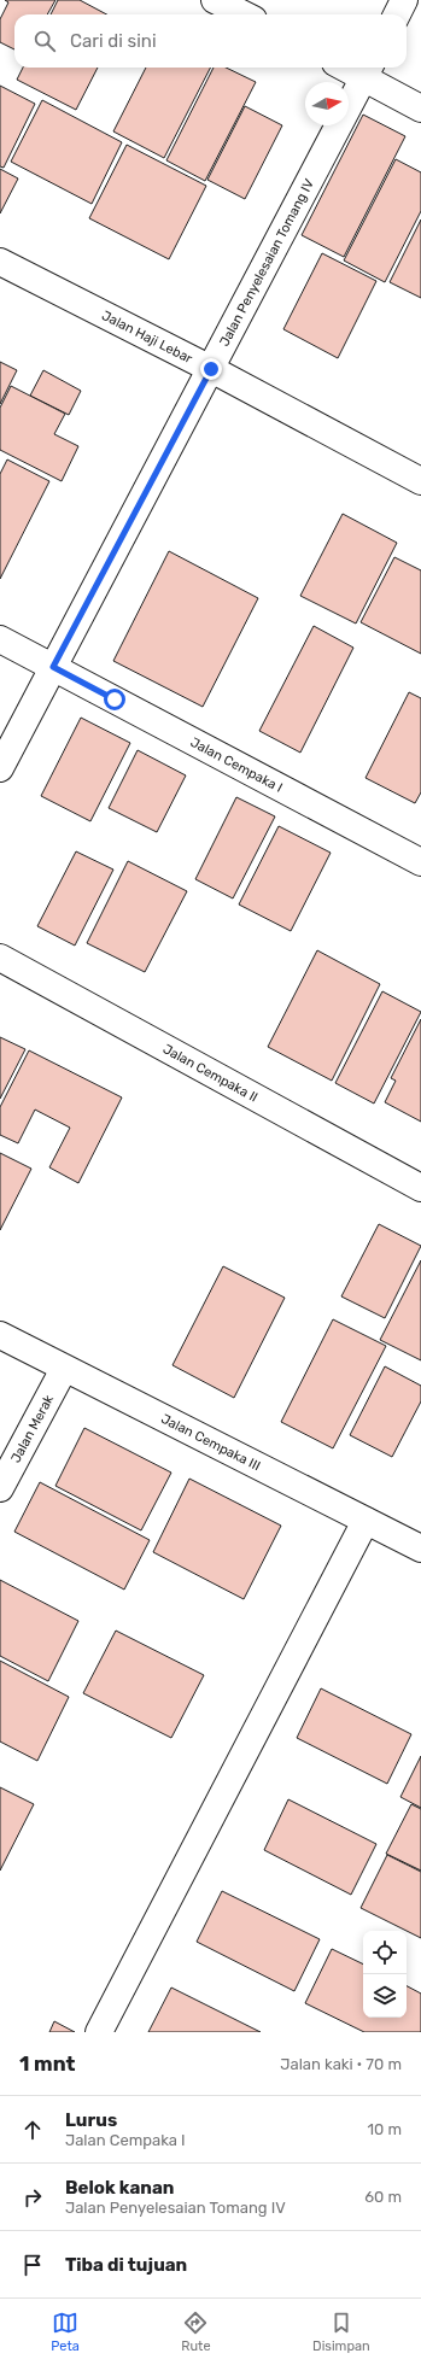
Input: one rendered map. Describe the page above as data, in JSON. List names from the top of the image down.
{
  "streets": {
    "street": [
      "Jalan Penyelesaian Tomang IV",
      "Jalan Haji Lebar",
      "Jalan Cempaka I",
      "Jalan Cempaka II",
      "Jalan Merak",
      "Jalan Cempaka III"
    ]
  },
  "crossings": [
    ["Jalan Penyelesaian Tomang IV", "Jalan Haji Lebar"],
    ["Jalan Penyelesaian Tomang IV", "Jalan Cempaka I"],
    ["Jalan Merak", "Jalan Cempaka III"]
  ],
  "north": "right",
  "page": {
    "search": "Cari di sini",
    "heading": ["1 mnt", "Jalan kaki · 70 m"],
    "list": [
      ["Lurus", "Jalan Cempaka I", "10 m"],
      ["Belok kanan", "Jalan Penyelesaian Tomang IV", "60 m"],
      "Tiba di tujuan"
    ],
    "nav": ["Peta", "Rute", "Disimpan"]
  }
}
